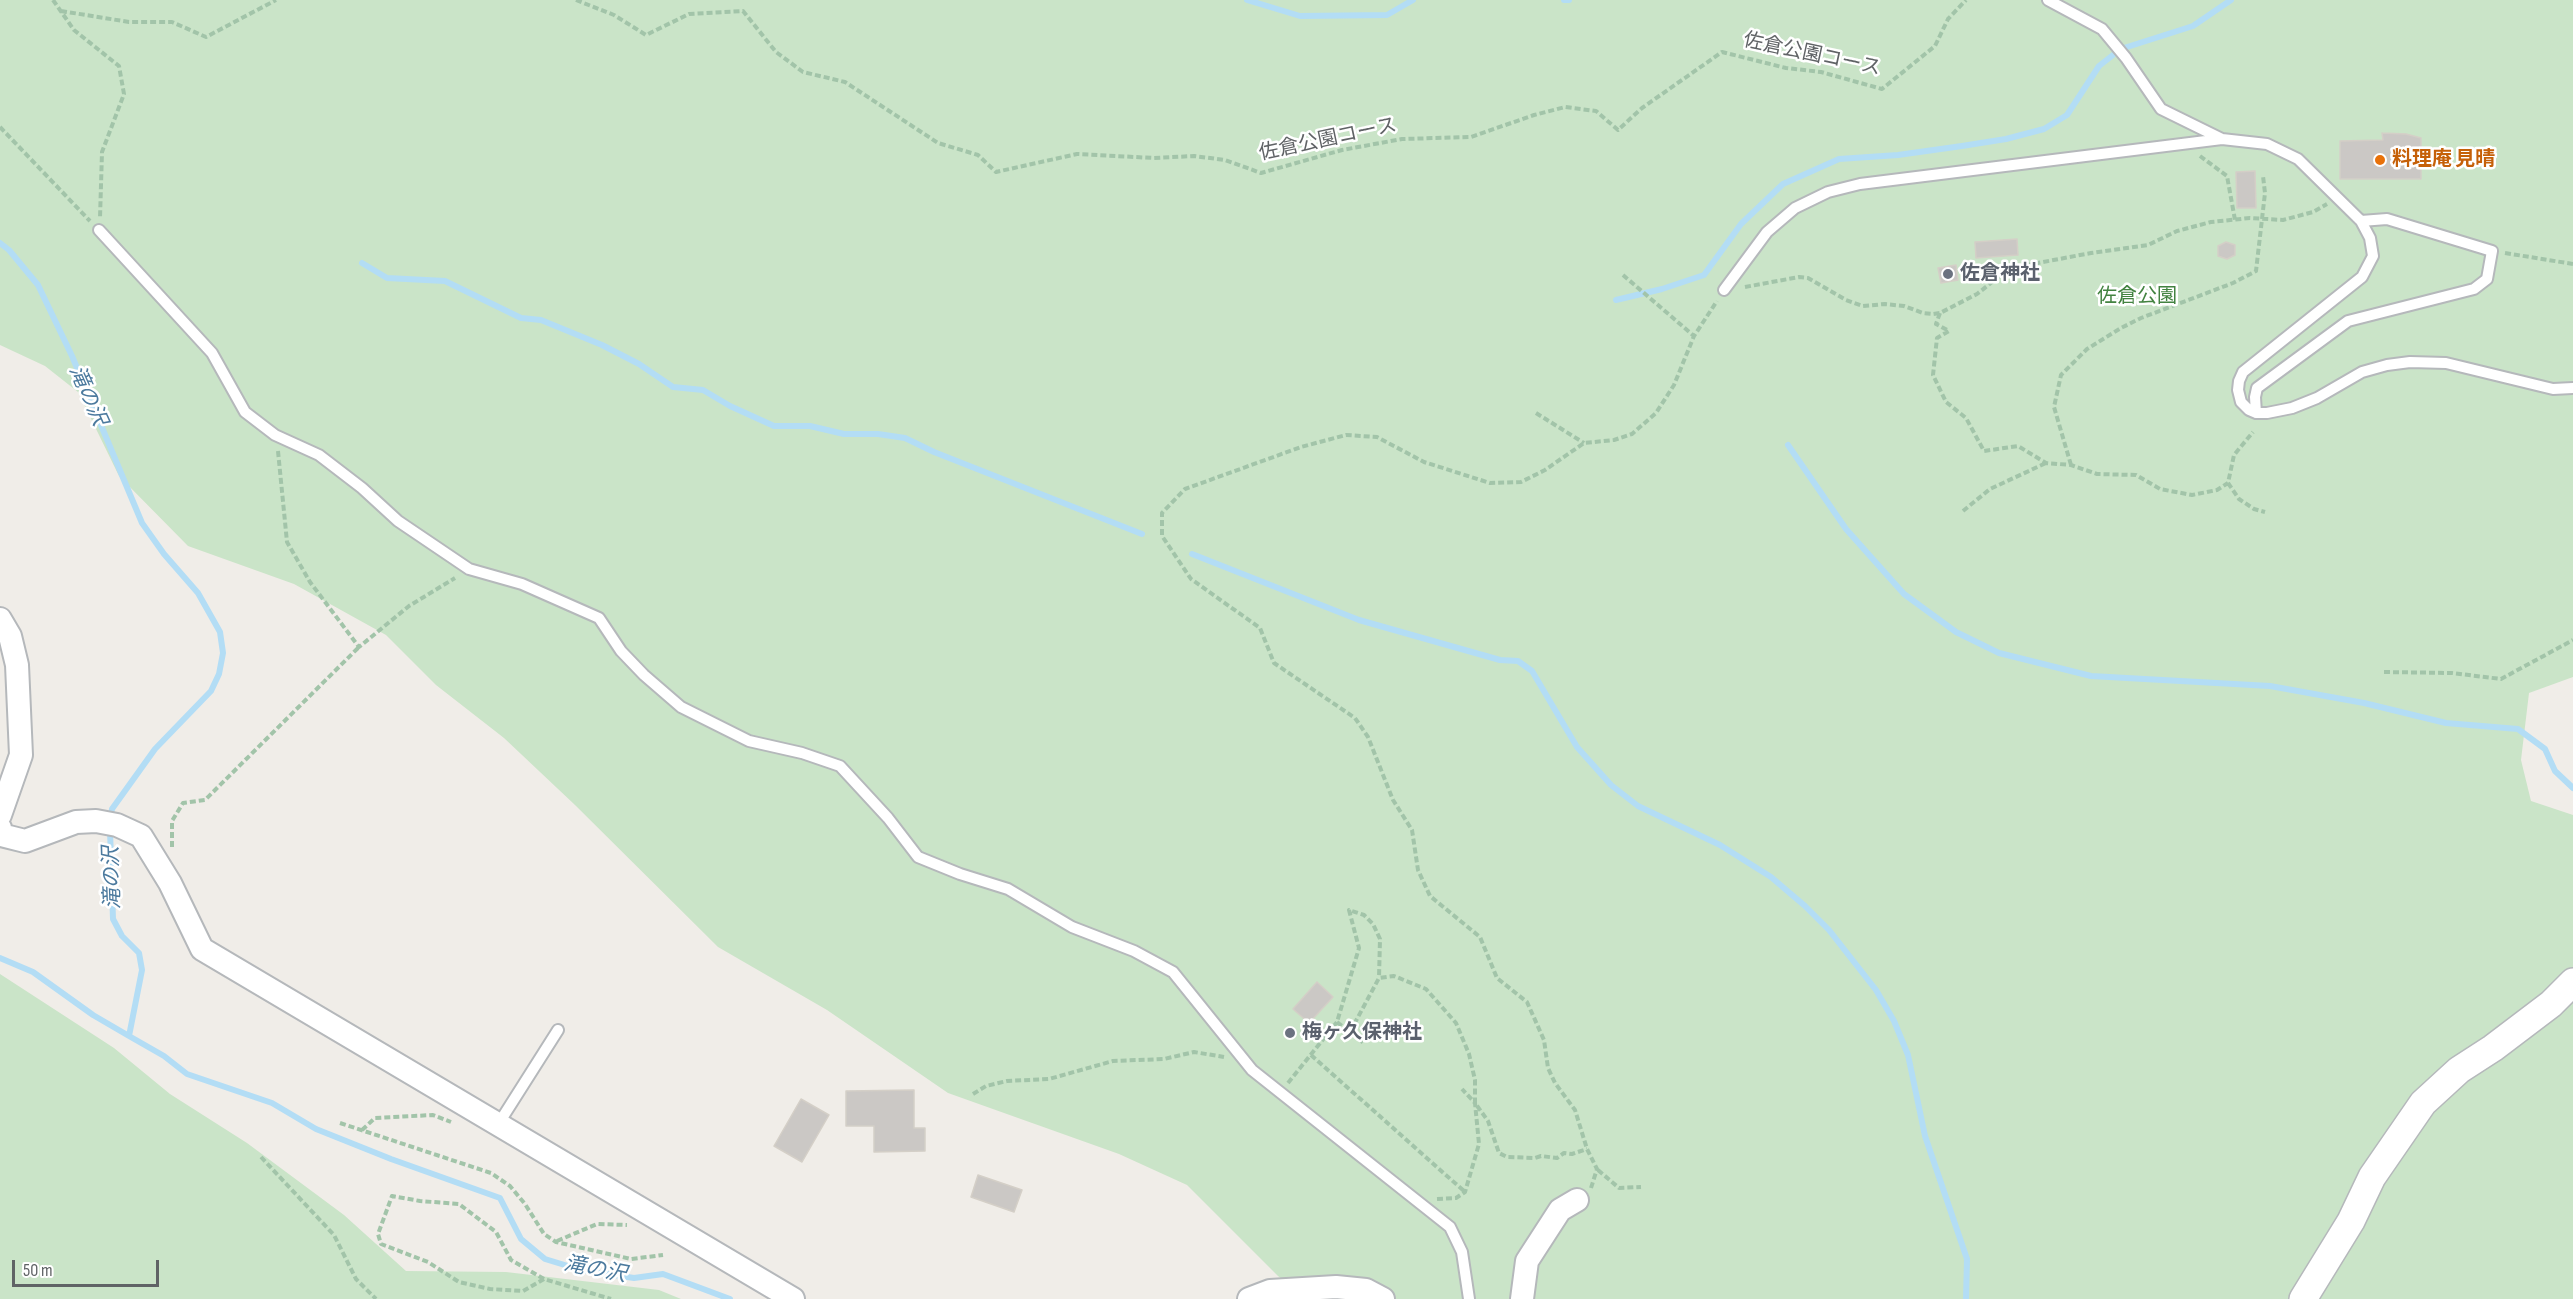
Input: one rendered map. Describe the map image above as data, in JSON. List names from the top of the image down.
{
  "streets": {
    "path": ["佐倉公園コース"]
  },
  "water": ["滝の沢"],
  "parks": ["佐倉公園"],
  "places": ["料理庵 見晴", "佐倉神社", "梅ヶ久保神社"],
  "scale_bar": "50 m"
}
